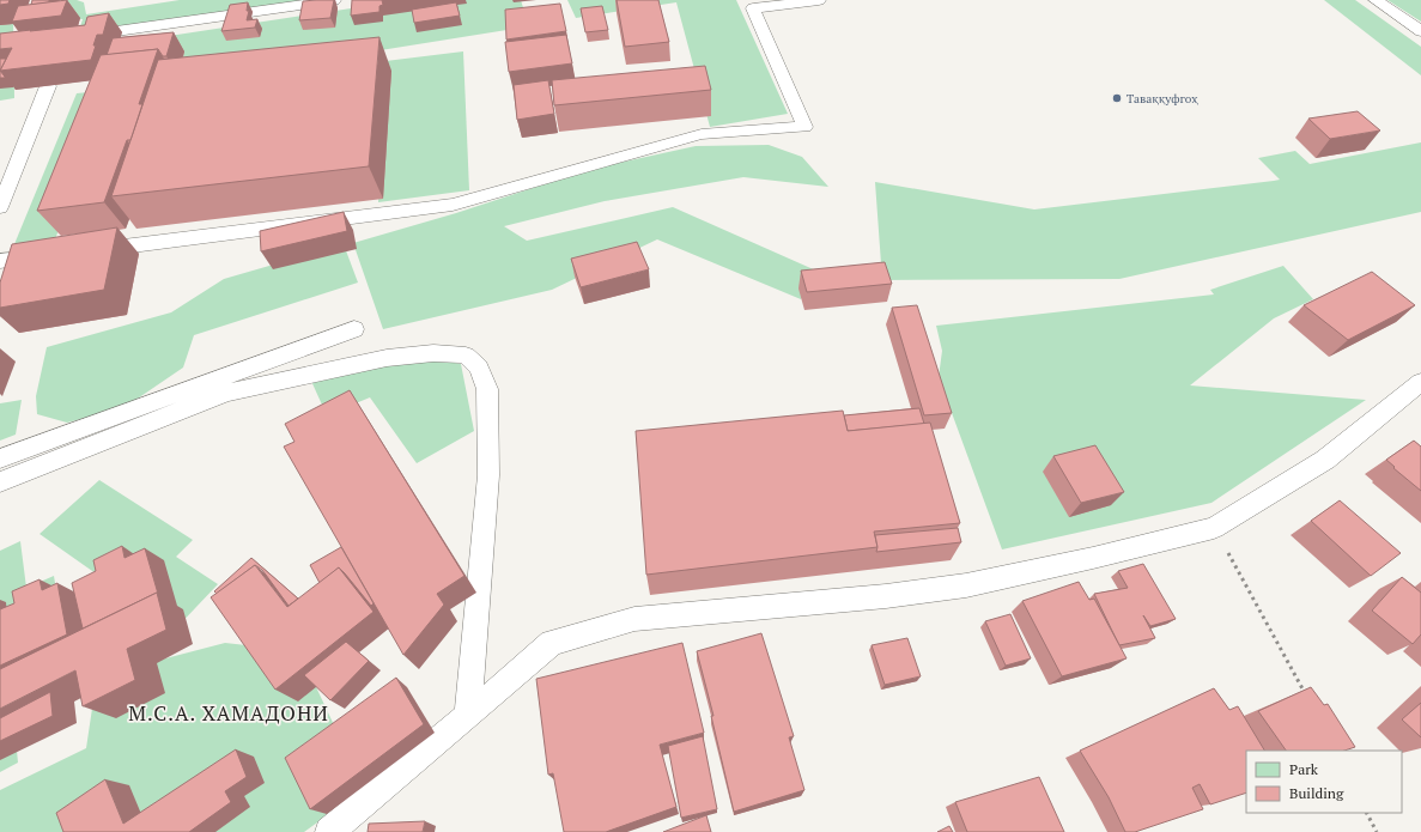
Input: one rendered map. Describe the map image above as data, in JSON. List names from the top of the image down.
{
  "districts": ["М.С.А. ХАМАДОНИ"],
  "places": ["Таваққуфгоҳ"],
  "legend": ["Park", "Building"]
}
